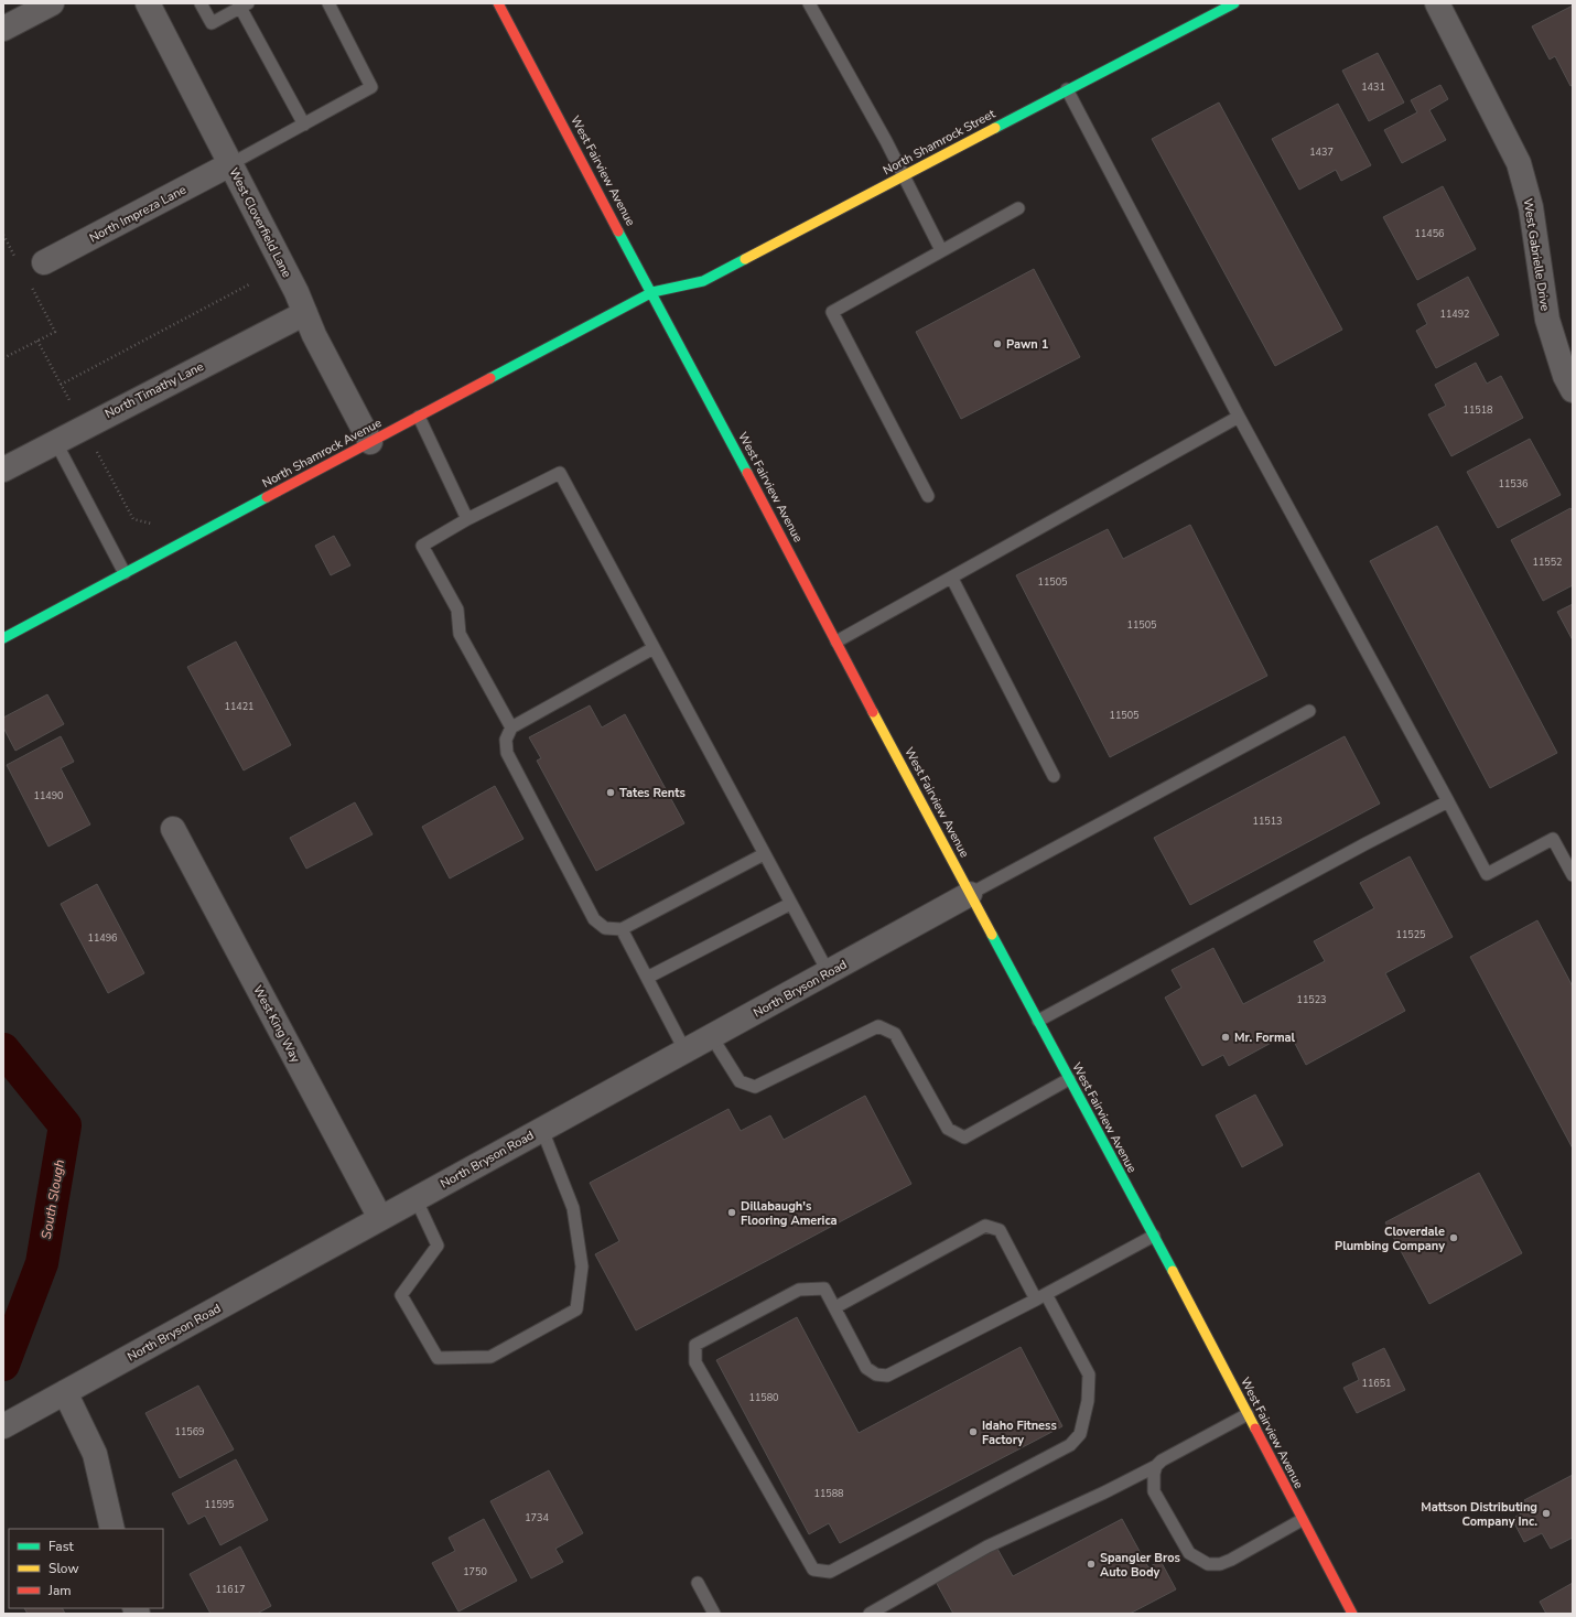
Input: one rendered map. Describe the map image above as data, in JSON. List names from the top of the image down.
{
  "streets": {
    "main road": ["North Shamrock Street", "West Fairview Avenue", "North Shamrock Avenue"],
    "street": [
      "North Impreza Lane",
      "West Cloverfield Lane",
      "West Gabrielle Drive",
      "North Timathy Lane",
      "North Bryson Road",
      "West King Way"
    ]
  },
  "crossings": [
    ["North Shamrock Street", "West Fairview Avenue"],
    ["North Shamrock Street", "North Shamrock Avenue"],
    ["West Fairview Avenue", "North Shamrock Avenue"],
    ["West Fairview Avenue", "North Bryson Road"],
    ["North Impreza Lane", "West Cloverfield Lane"],
    ["West Cloverfield Lane", "North Timathy Lane"],
    ["West Cloverfield Lane", "North Shamrock Avenue"],
    ["North Bryson Road", "West King Way"]
  ],
  "water": ["South Slough"],
  "places": [
    "Pawn 1",
    "Tates Rents",
    "Mr. Formal",
    "Dillabaugh's Flooring America",
    "Cloverdale Plumbing Company",
    "Idaho Fitness Factory",
    "Mattson Distributing Company Inc.",
    "Spangler Bros Auto Body"
  ],
  "house_numbers": [
    "1431",
    "1437",
    "11456",
    "11492",
    "11518",
    "11536",
    "11552",
    "11505",
    "11505",
    "11421",
    "11505",
    "11490",
    "11513",
    "11525",
    "11496",
    "11523",
    "11651",
    "11580",
    "11569",
    "11588",
    "11595",
    "1734",
    "1750",
    "11617"
  ],
  "legend": ["Fast", "Slow", "Jam"]
}
